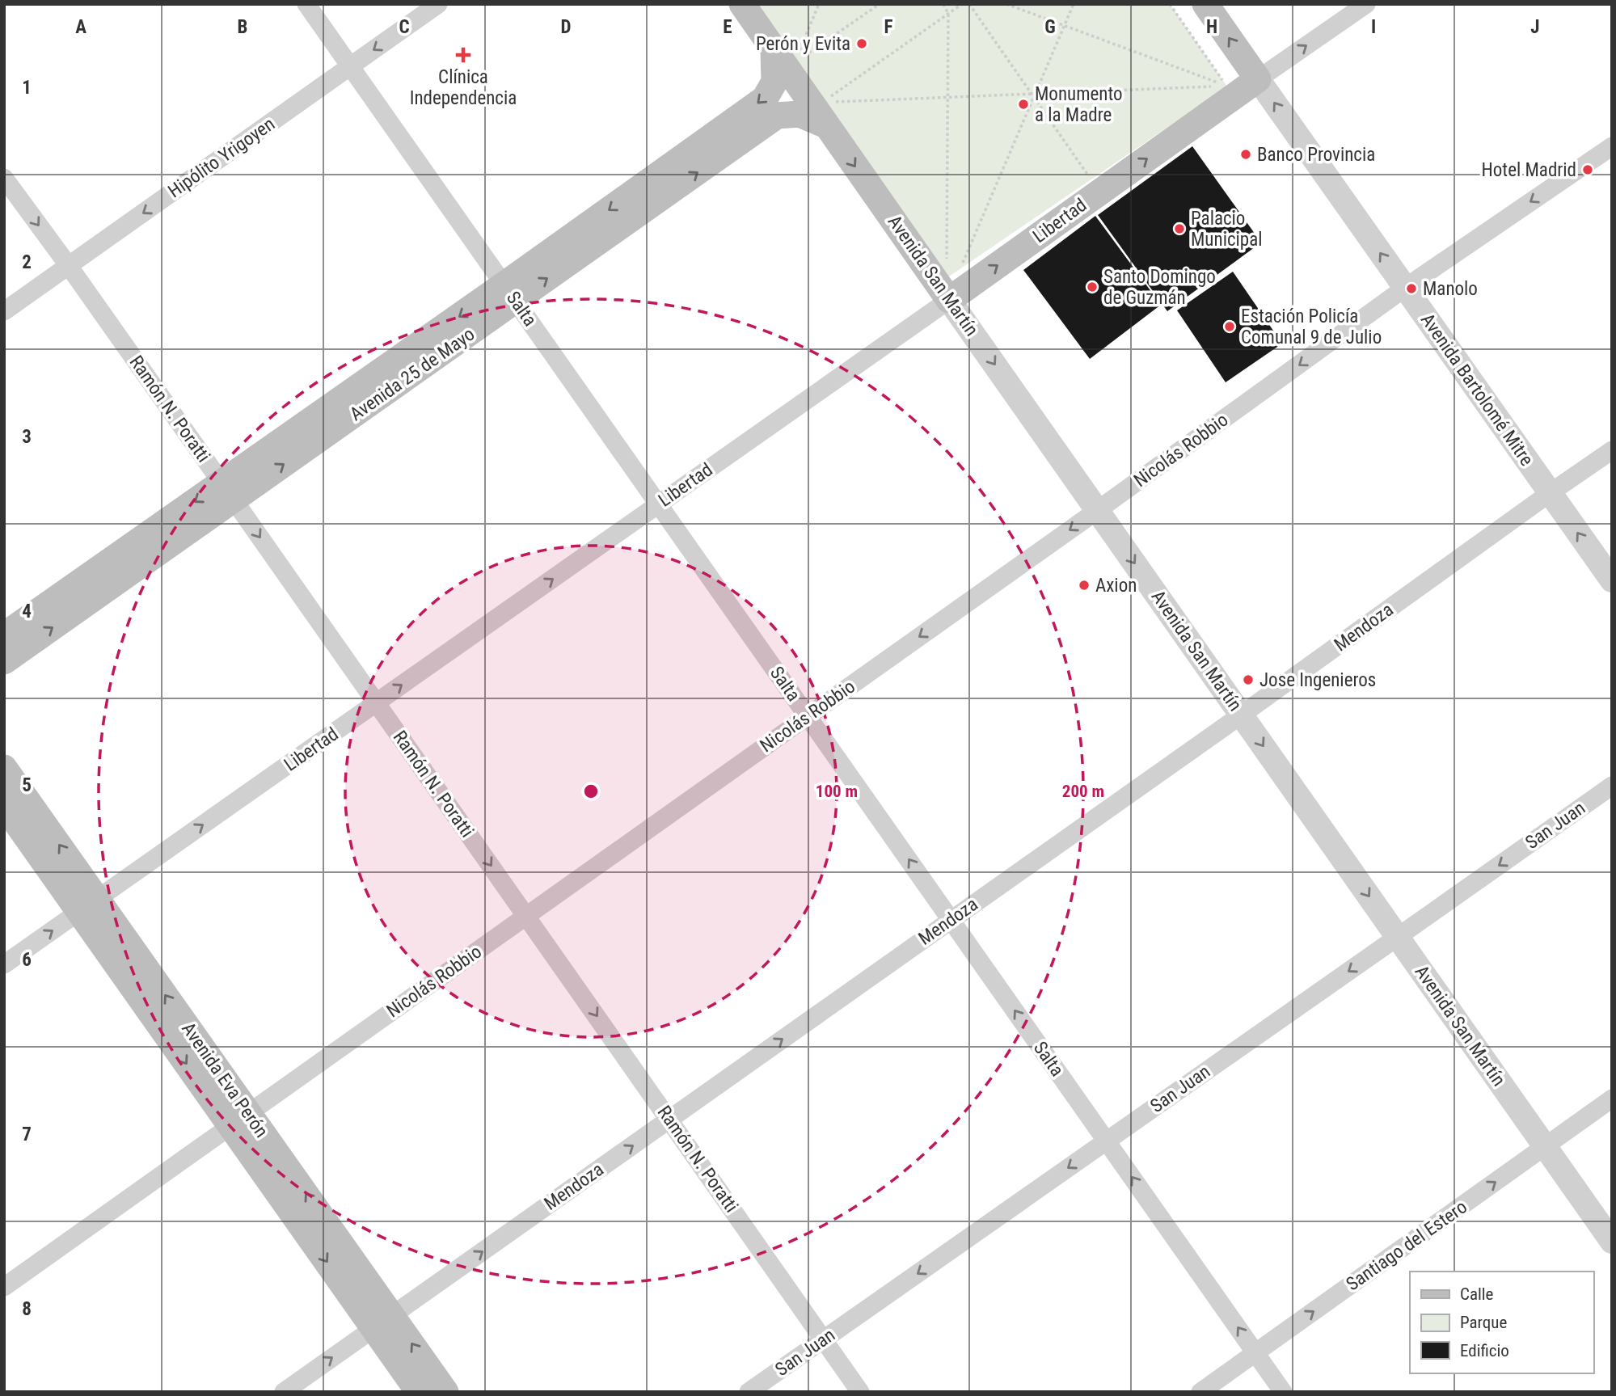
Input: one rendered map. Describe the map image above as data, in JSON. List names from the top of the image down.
{
  "streets": {
    "main road": [
      "Libertad",
      "Avenida San Martín",
      "Avenida 25 de Mayo",
      "Avenida Bartolomé Mitre",
      "Avenida Eva Perón"
    ],
    "street": [
      "Hipólito Yrigoyen",
      "Salta",
      "Ramón N. Poratti",
      "Nicolás Robbio",
      "Mendoza",
      "San Juan",
      "Santiago del Estero"
    ]
  },
  "crossings": [
    ["Hipólito Yrigoyen", "Salta"],
    ["Hipólito Yrigoyen", "Ramón N. Poratti"],
    ["Libertad", "Avenida San Martín"],
    ["Libertad", "Salta"],
    ["Libertad", "Avenida Bartolomé Mitre"],
    ["Libertad", "Ramón N. Poratti"],
    ["Libertad", "Avenida Eva Perón"],
    ["Avenida San Martín", "Avenida 25 de Mayo"],
    ["Avenida San Martín", "Nicolás Robbio"],
    ["Avenida San Martín", "Mendoza"],
    ["Avenida San Martín", "San Juan"],
    ["Avenida San Martín", "Santiago del Estero"],
    ["Salta", "Avenida 25 de Mayo"],
    ["Salta", "Nicolás Robbio"],
    ["Salta", "Mendoza"],
    ["Salta", "San Juan"],
    ["Salta", "Santiago del Estero"],
    ["Avenida 25 de Mayo", "Ramón N. Poratti"],
    ["Avenida Bartolomé Mitre", "Nicolás Robbio"],
    ["Avenida Bartolomé Mitre", "Mendoza"],
    ["Ramón N. Poratti", "Nicolás Robbio"],
    ["Ramón N. Poratti", "Mendoza"],
    ["Ramón N. Poratti", "San Juan"],
    ["Nicolás Robbio", "Avenida Eva Perón"],
    ["Mendoza", "Avenida Eva Perón"]
  ],
  "one_way": [
    "Hipólito Yrigoyen",
    "Libertad",
    "Avenida San Martín",
    "Salta",
    "Avenida Bartolomé Mitre",
    "Ramón N. Poratti",
    "Nicolás Robbio",
    "Mendoza",
    "San Juan",
    "Santiago del Estero"
  ],
  "places": {
    "other": [
      "Perón y Evita",
      "Monumento a la Madre",
      "Banco Provincia",
      "Hotel Madrid",
      "Palacio Municipal",
      "Santo Domingo de Guzmán",
      "Manolo",
      "Estación Policía Comunal 9 de Julio",
      "Axion",
      "Jose Ingenieros"
    ],
    "health": ["Clínica Independencia"]
  },
  "legend": ["Calle", "Parque", "Edificio"],
  "grid": {
    "columns": [
      "A",
      "B",
      "C",
      "D",
      "E",
      "F",
      "G",
      "H",
      "I",
      "J"
    ],
    "rows": [
      "1",
      "2",
      "3",
      "4",
      "5",
      "6",
      "7",
      "8"
    ]
  },
  "rings": ["100 m", "200 m"]
}
